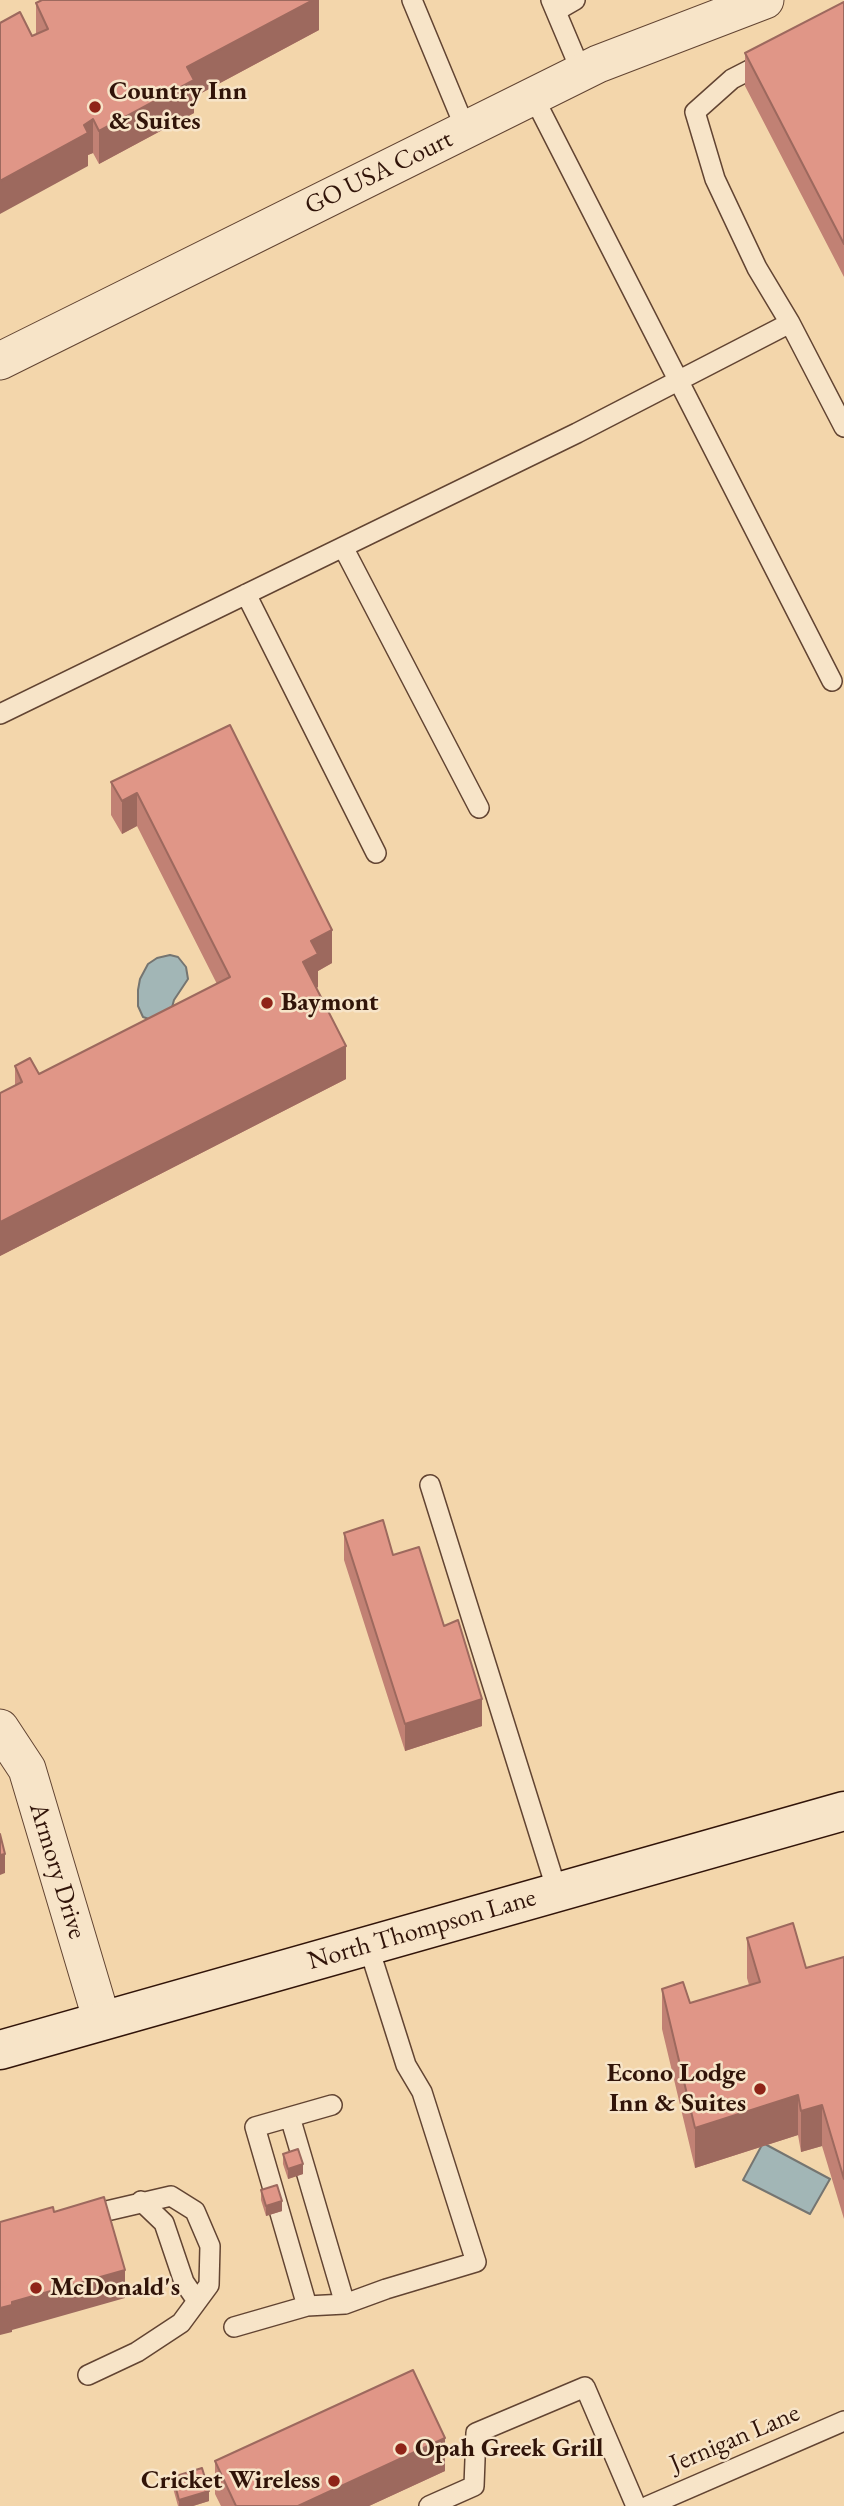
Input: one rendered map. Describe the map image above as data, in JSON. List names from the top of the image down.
{
  "streets": {
    "main road": ["North Thompson Lane"],
    "street": ["GO USA Court", "Armory Drive"],
    "lane": ["Jernigan Lane"]
  },
  "crossings": [
    ["Armory Drive", "North Thompson Lane"]
  ],
  "places": [
    "Country Inn & Suites",
    "Baymont",
    "Econo Lodge Inn & Suites",
    "McDonald's",
    "Opah Greek Grill",
    "Cricket Wireless"
  ]
}
